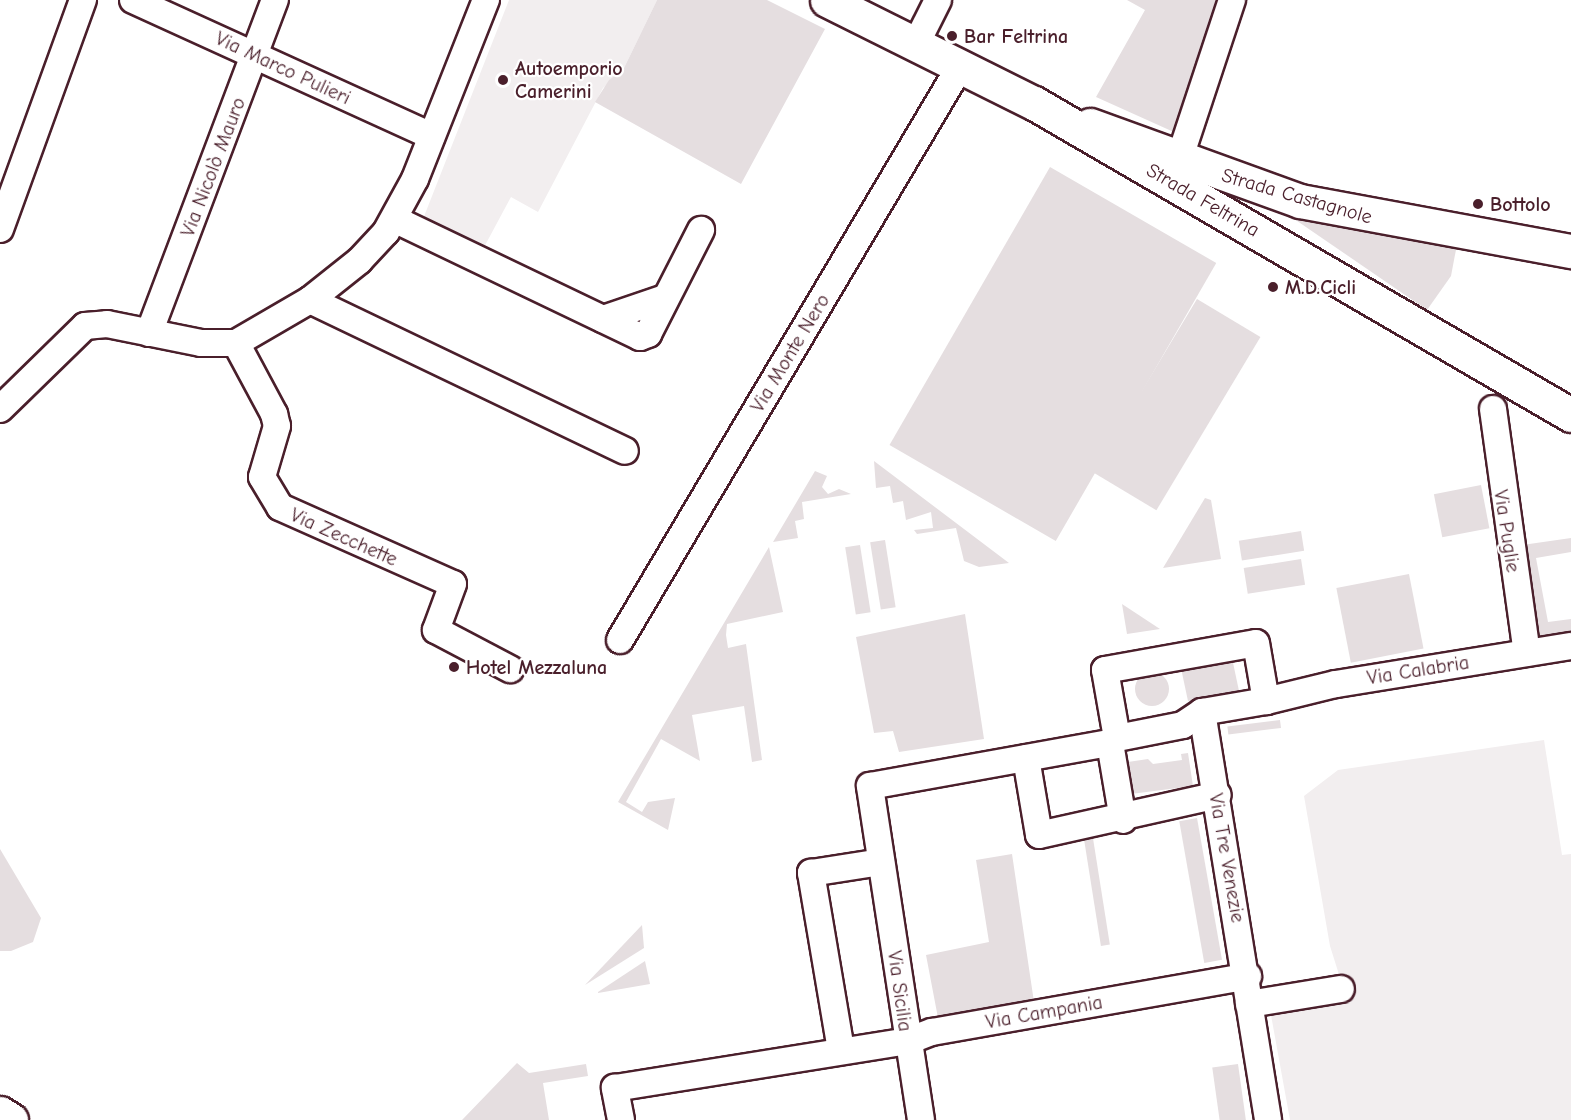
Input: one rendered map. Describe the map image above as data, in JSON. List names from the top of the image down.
{
  "streets": {
    "main road": ["Strada Castagnole", "Strada Feltrina"],
    "street": [
      "Via Marco Pulieri",
      "Via Nicolò Mauro",
      "Via Monte Nero",
      "Via Puglie",
      "Via Zecchette",
      "Via Calabria",
      "Via Tre Venezie",
      "Via Sicilia",
      "Via Campania"
    ]
  },
  "crossings": [
    ["Via Marco Pulieri", "Via Nicolò Mauro"],
    ["Strada Castagnole", "Strada Feltrina"],
    ["Strada Feltrina", "Via Monte Nero"],
    ["Via Puglie", "Via Calabria"],
    ["Via Calabria", "Via Tre Venezie"],
    ["Via Calabria", "Via Sicilia"],
    ["Via Tre Venezie", "Via Sicilia"],
    ["Via Tre Venezie", "Via Campania"],
    ["Via Sicilia", "Via Campania"]
  ],
  "places": [
    "Bar Feltrina",
    "Autoemporio Camerini",
    "Bottolo",
    "M.D.Cicli",
    "Hotel Mezzaluna"
  ]
}
